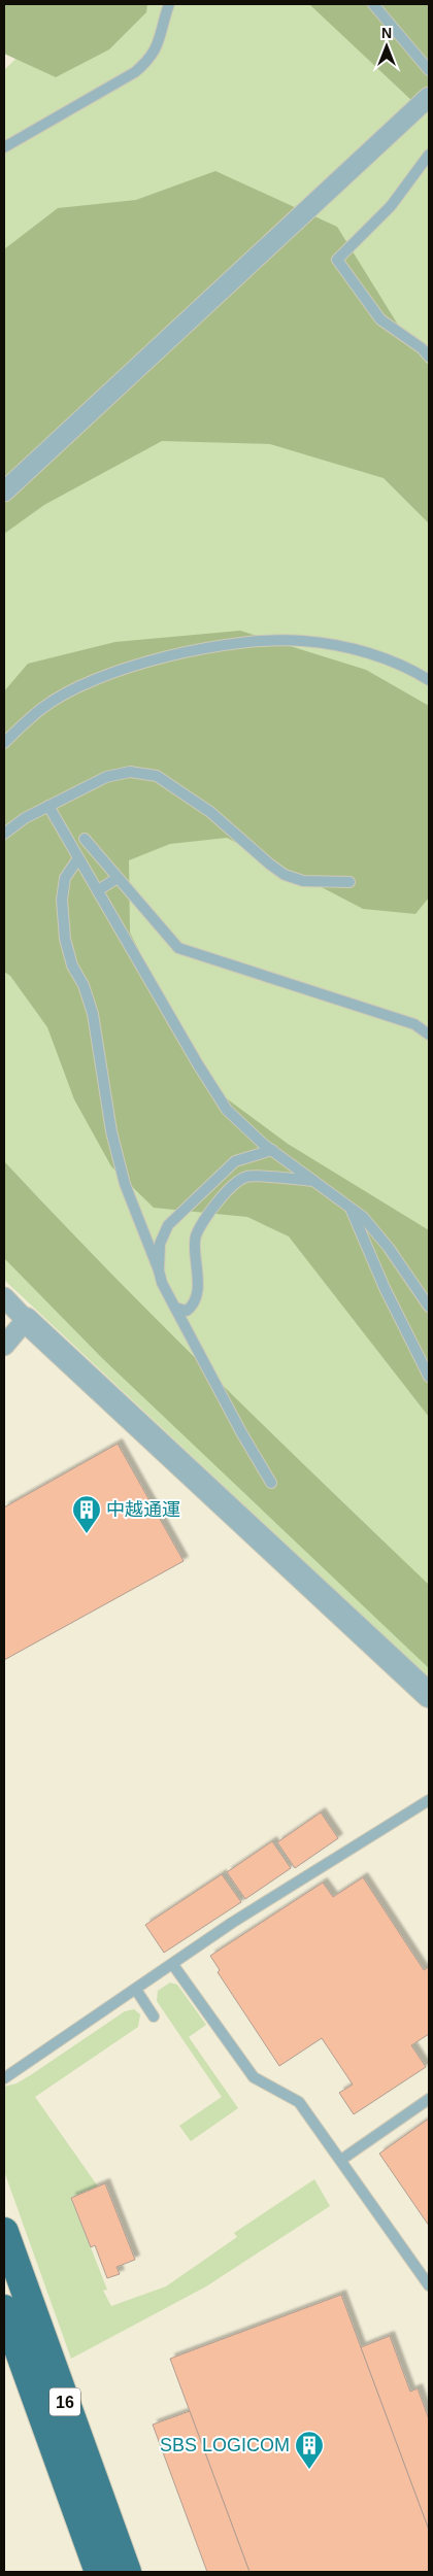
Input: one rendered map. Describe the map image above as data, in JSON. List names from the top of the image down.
{
  "streets": {
    "highway": ["16"]
  },
  "places": {
    "building": ["中越通運", "SBS LOGICOM"]
  },
  "north": "top"
}
